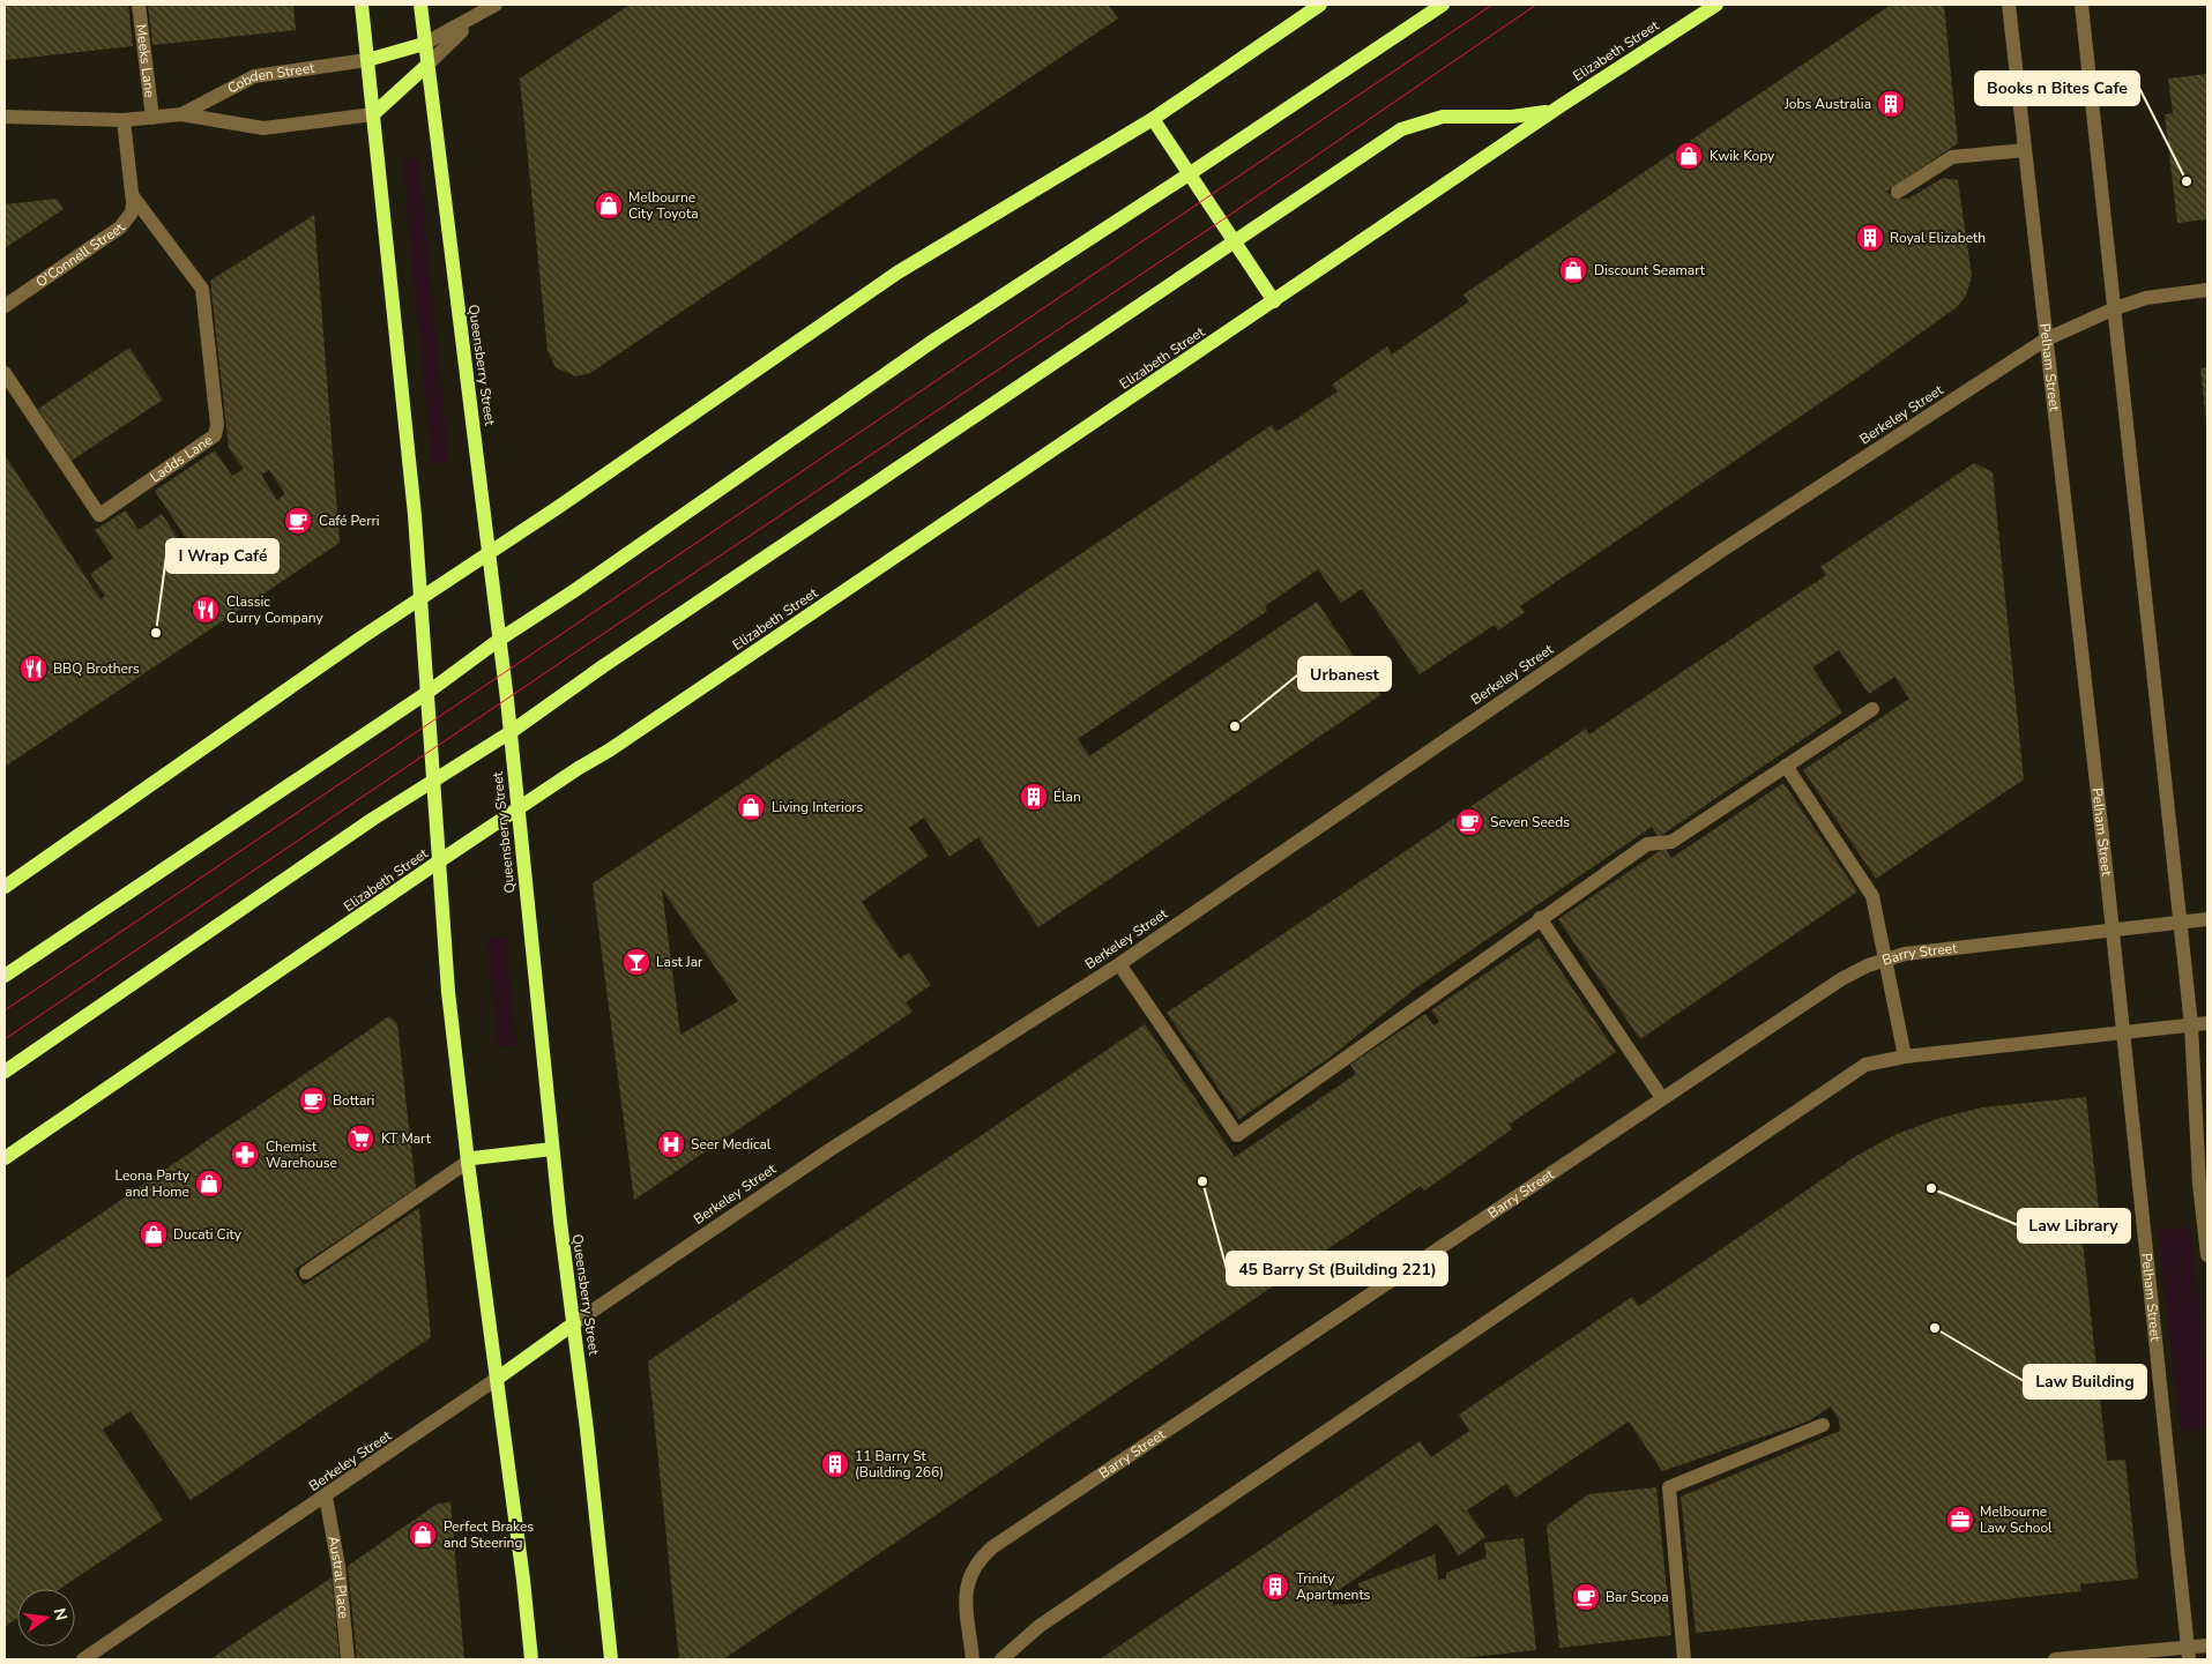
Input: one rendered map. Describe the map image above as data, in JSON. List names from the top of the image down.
{
  "streets": {
    "main road": ["Elizabeth Street", "Queensberry Street", "Berkeley Street"],
    "street": [
      "Meeks Lane",
      "Cobden Street",
      "O'Connell Street",
      "Pelham Street",
      "Ladds Lane",
      "Barry Street",
      "Austral Place"
    ]
  },
  "crossings": [
    ["Elizabeth Street", "Queensberry Street"],
    ["Meeks Lane", "Cobden Street"],
    ["Cobden Street", "O'Connell Street"],
    ["O'Connell Street", "Ladds Lane"],
    ["Queensberry Street", "Berkeley Street"],
    ["Pelham Street", "Berkeley Street"],
    ["Pelham Street", "Barry Street"],
    ["Berkeley Street", "Austral Place"]
  ],
  "places": {
    "building": [
      "Jobs Australia",
      "Royal Elizabeth",
      "Élan",
      "11 Barry St (Building 266)",
      "Trinity Apartments"
    ],
    "shop": [
      "Kwik Kopy",
      "Melbourne City Toyota",
      "Discount Seamart",
      "Living Interiors",
      "Leona Party and Home",
      "Ducati City",
      "Perfect Brakes and Steering"
    ],
    "other": [
      "Books n Bites Cafe",
      "I Wrap Café",
      "Urbanest",
      "45 Barry St (Building 221)",
      "Law Library",
      "Law Building"
    ],
    "cafe": [
      "Café Perri",
      "Seven Seeds",
      "Bottari",
      "Bar Scopa"
    ],
    "restaurant": ["Classic Curry Company", "BBQ Brothers"],
    "bar": ["Last Jar"],
    "supermarket": ["KT Mart"],
    "hospital": ["Seer Medical"],
    "pharmacy": ["Chemist Warehouse"],
    "office": ["Melbourne Law School"]
  },
  "north": "right"
}
